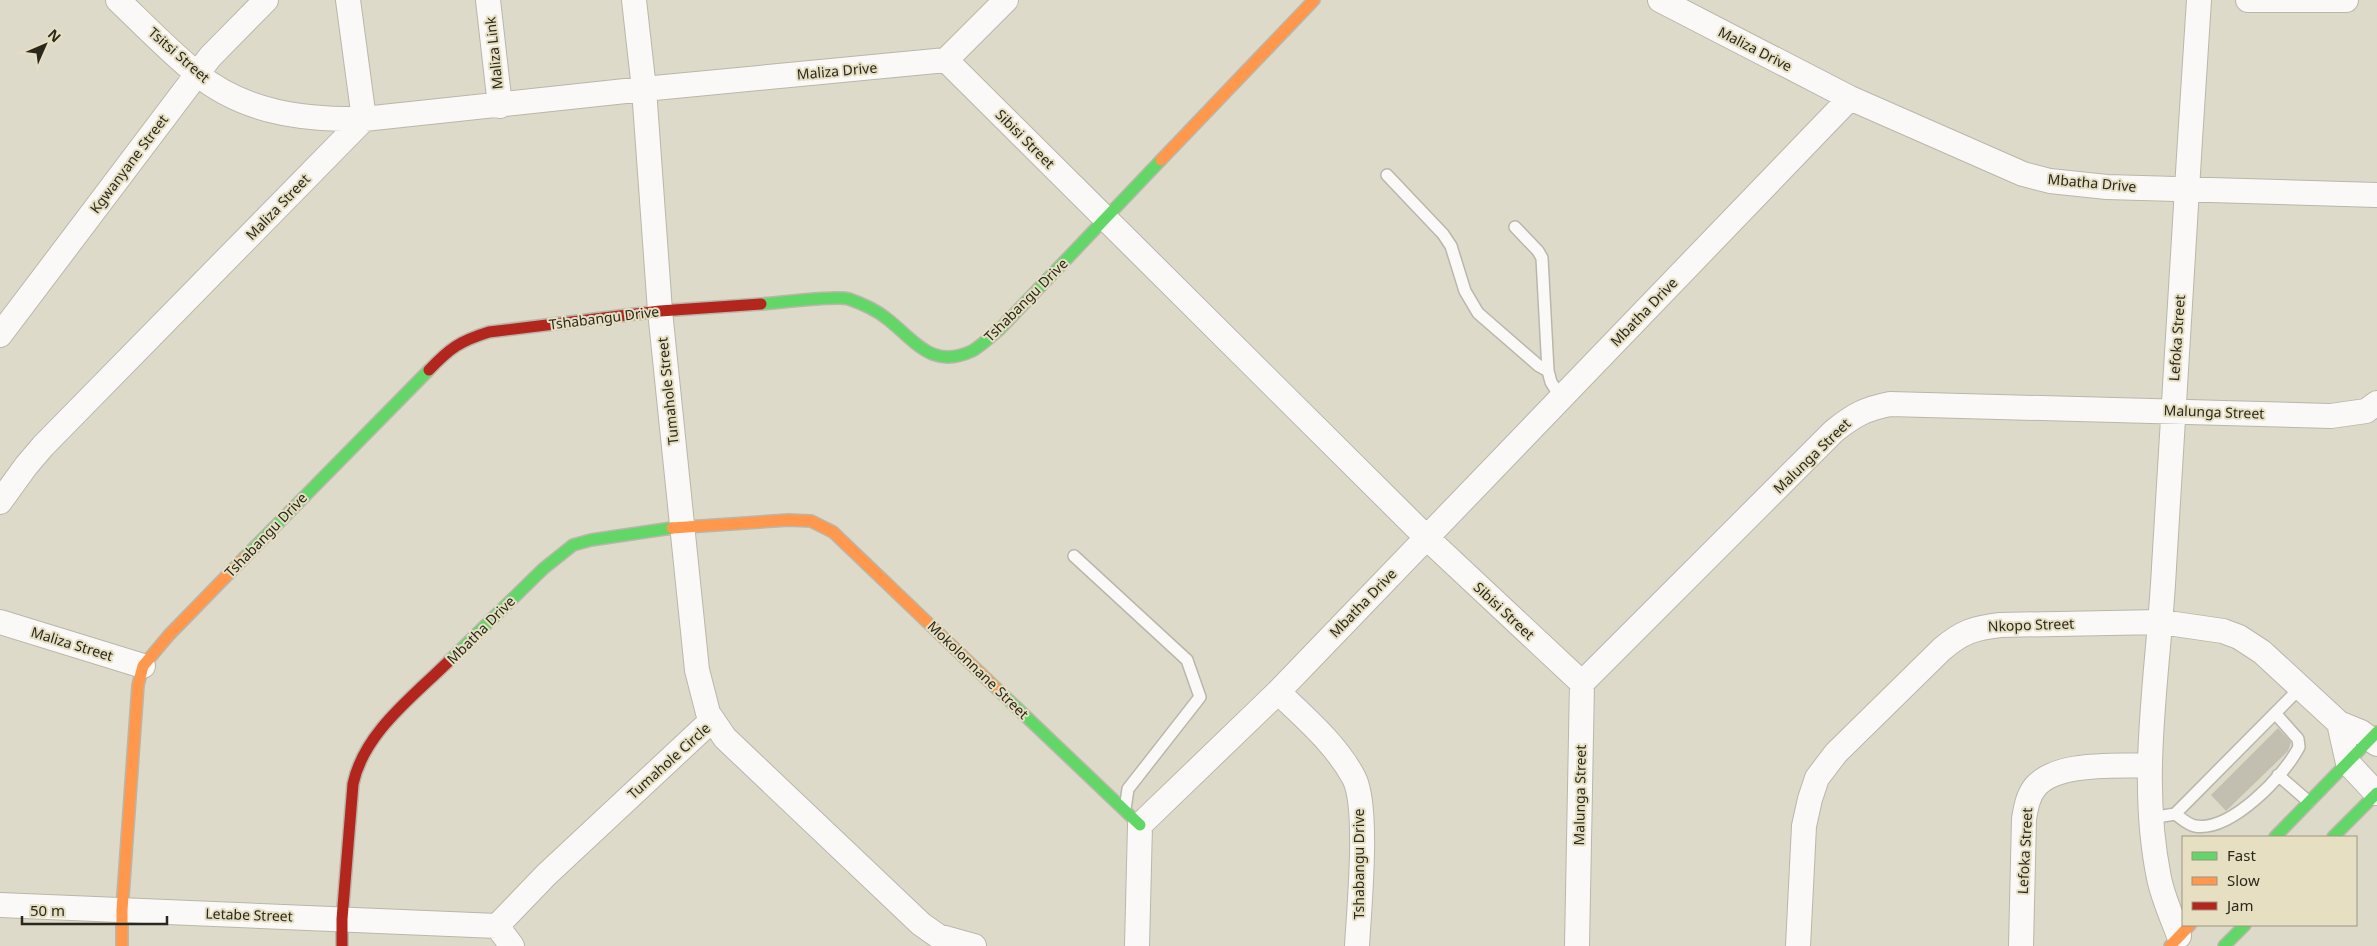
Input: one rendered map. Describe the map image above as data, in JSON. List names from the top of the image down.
{
  "streets": {
    "street": [
      "Maliza Drive",
      "Maliza Link",
      "Tsitsi Street",
      "Sibisi Street",
      "Kgwanyane Street",
      "Mbatha Drive",
      "Maliza Street",
      "Tshabangu Drive",
      "Lefoka Street",
      "Tumahole Street",
      "Malunga Street",
      "Nkopo Street",
      "Mokolonnane Street",
      "Tumahole Circle",
      "Letabe Street"
    ]
  },
  "crossings": [
    ["Maliza Drive", "Sibisi Street"],
    ["Maliza Drive", "Mbatha Drive"],
    ["Maliza Drive", "Tumahole Street"],
    ["Tsitsi Street", "Kgwanyane Street"],
    ["Tsitsi Street", "Maliza Street"],
    ["Sibisi Street", "Mbatha Drive"],
    ["Sibisi Street", "Tshabangu Drive"],
    ["Sibisi Street", "Malunga Street"],
    ["Mbatha Drive", "Tshabangu Drive"],
    ["Mbatha Drive", "Lefoka Street"],
    ["Mbatha Drive", "Tumahole Street"],
    ["Mbatha Drive", "Mokolonnane Street"],
    ["Mbatha Drive", "Letabe Street"],
    ["Maliza Street", "Tshabangu Drive"],
    ["Tshabangu Drive", "Tumahole Street"],
    ["Tshabangu Drive", "Letabe Street"],
    ["Lefoka Street", "Malunga Street"],
    ["Lefoka Street", "Nkopo Street"],
    ["Tumahole Street", "Tumahole Circle"],
    ["Tumahole Circle", "Letabe Street"]
  ],
  "legend": ["Fast", "Slow", "Jam"],
  "scale_bar": "50 m",
  "north": "top right"
}
